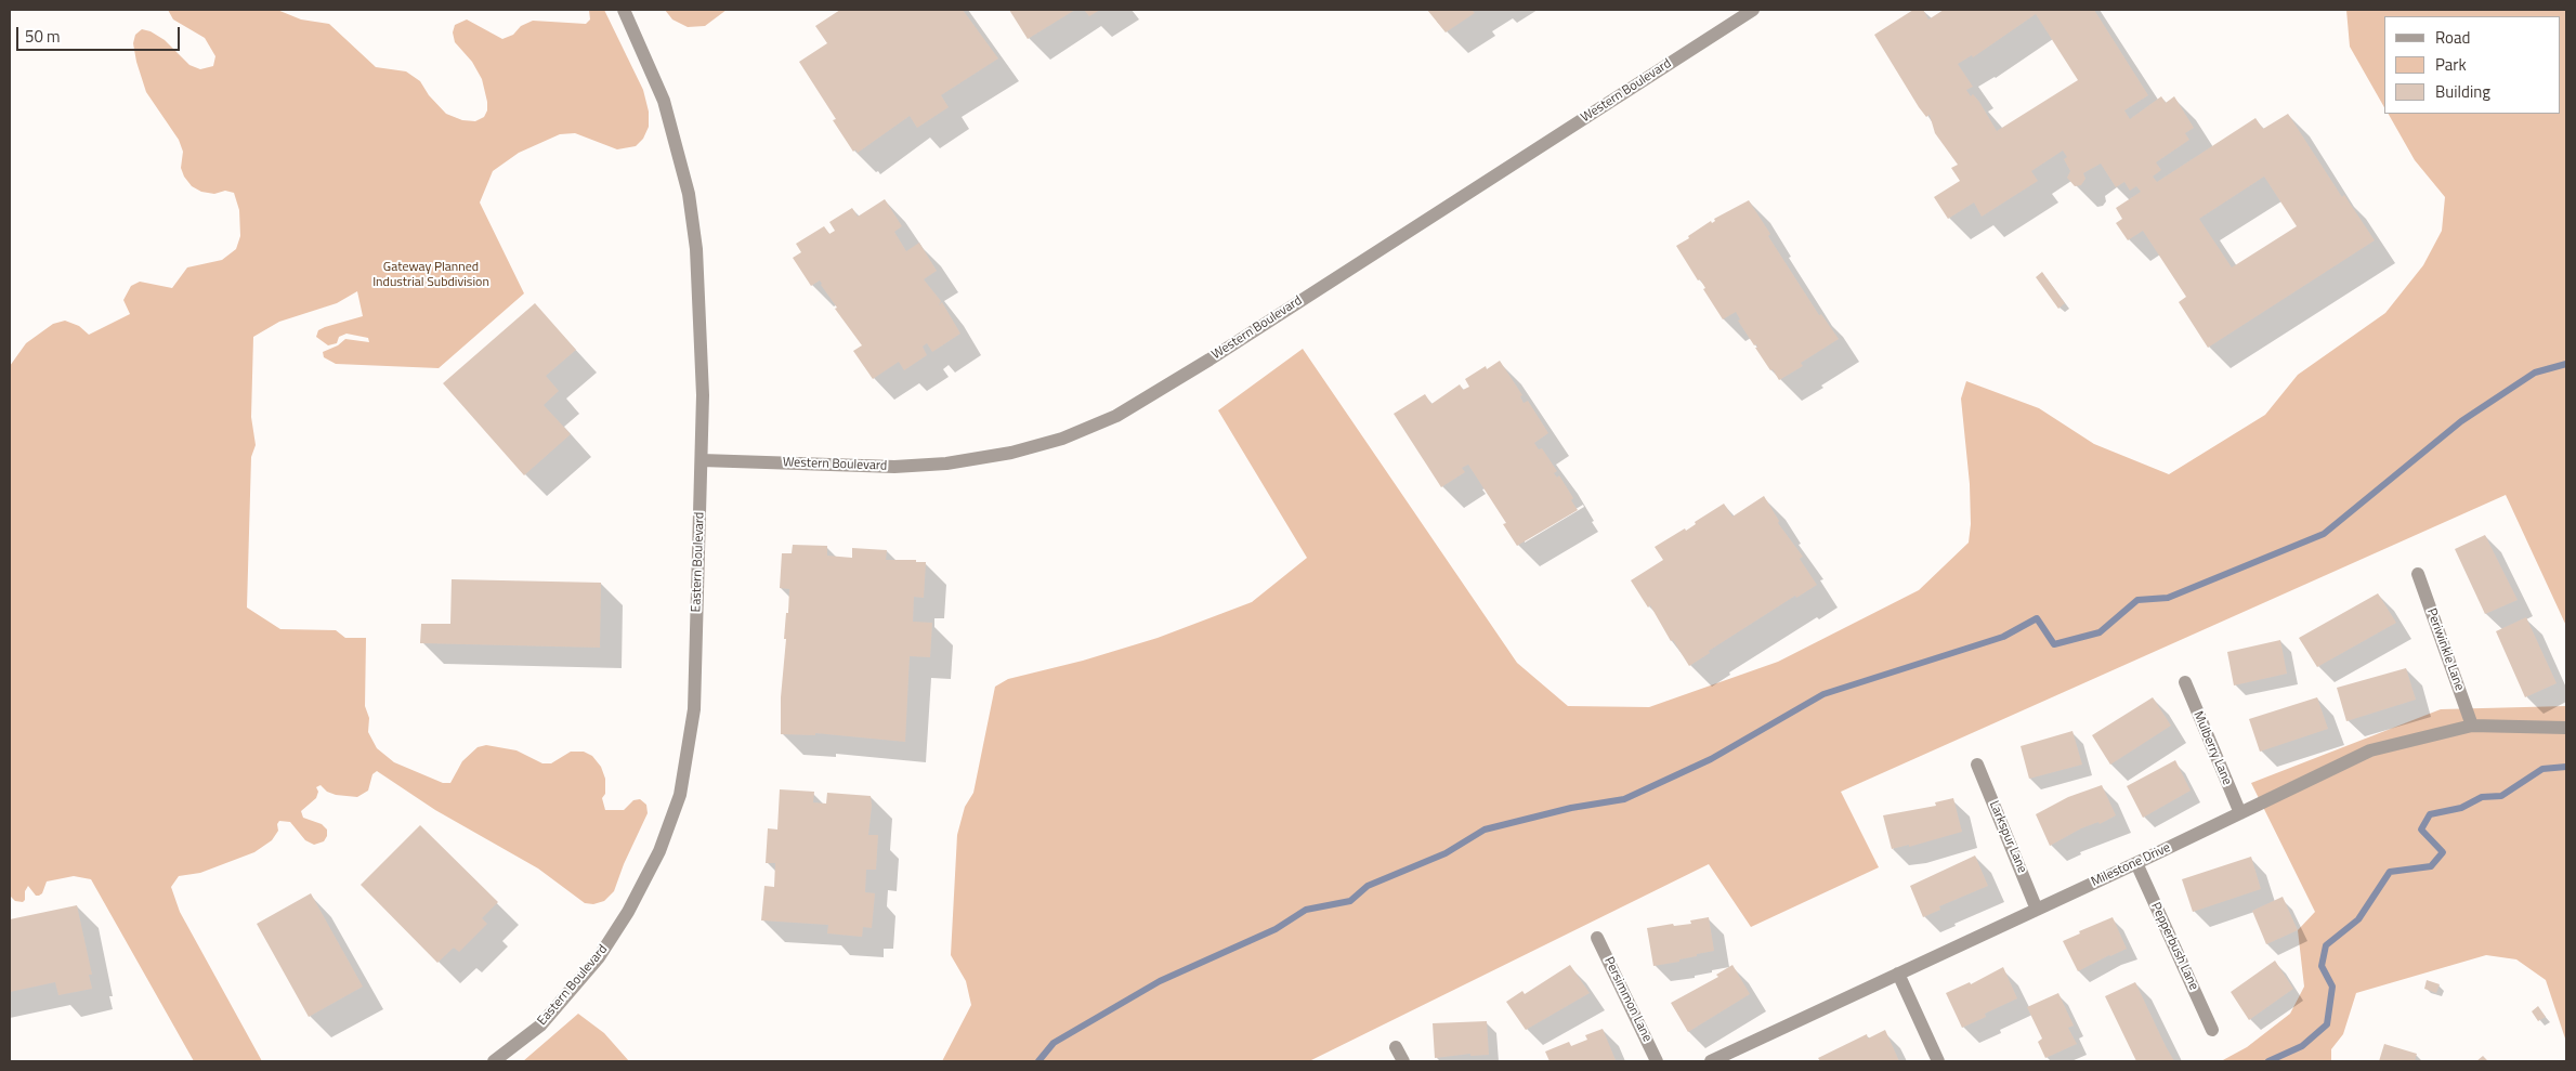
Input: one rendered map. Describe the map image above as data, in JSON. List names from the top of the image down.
{
  "streets": {
    "street": [
      "Western Boulevard",
      "Eastern Boulevard",
      "Periwinkle Lane",
      "Mulberry Lane",
      "Larkspur Lane",
      "Milestone Drive",
      "Pepperbush Lane",
      "Persimmon Lane"
    ]
  },
  "crossings": [
    ["Western Boulevard", "Eastern Boulevard"],
    ["Periwinkle Lane", "Milestone Drive"],
    ["Mulberry Lane", "Milestone Drive"],
    ["Larkspur Lane", "Milestone Drive"],
    ["Milestone Drive", "Pepperbush Lane"]
  ],
  "parks": ["Gateway Planned Industrial Subdivision"],
  "legend": ["Road", "Park", "Building"],
  "scale_bar": "50 m"
}
